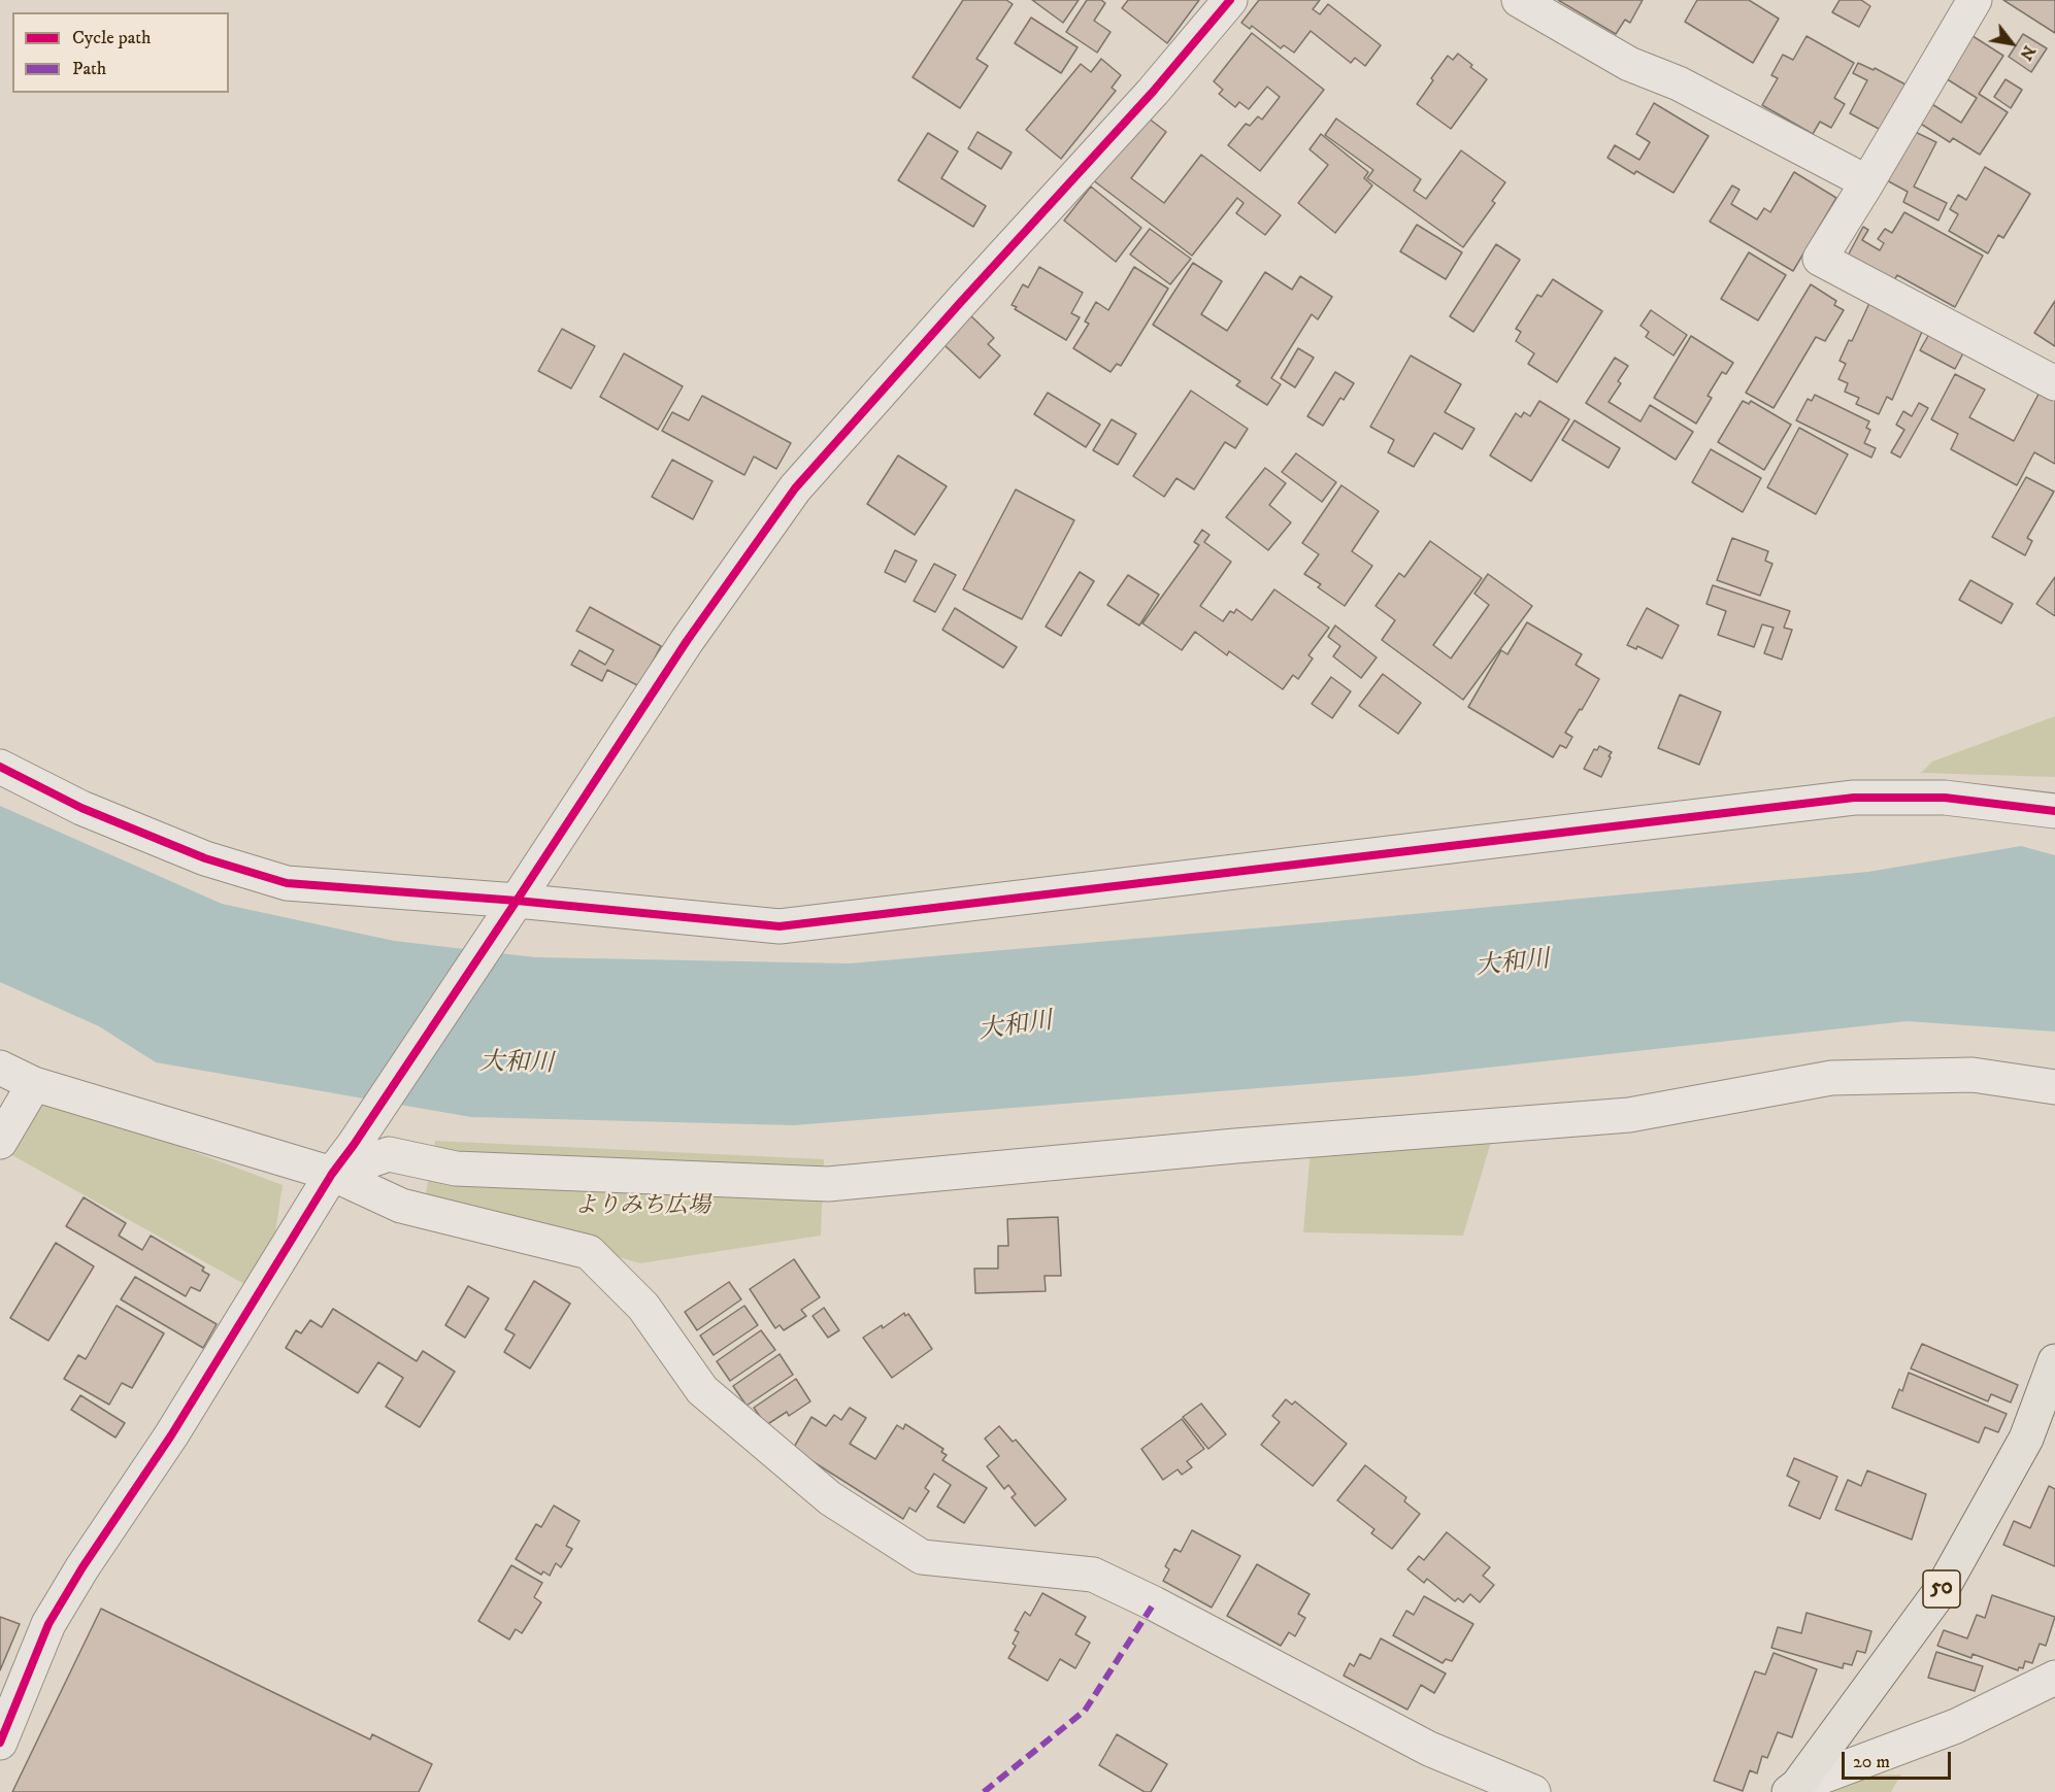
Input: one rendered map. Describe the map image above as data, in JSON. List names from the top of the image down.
{
  "streets": {
    "main road": ["50"]
  },
  "water": ["大和川"],
  "parks": ["よりみち広場"],
  "legend": ["Cycle path", "Path"],
  "scale_bar": "20 m",
  "north": "bottom right"
}
